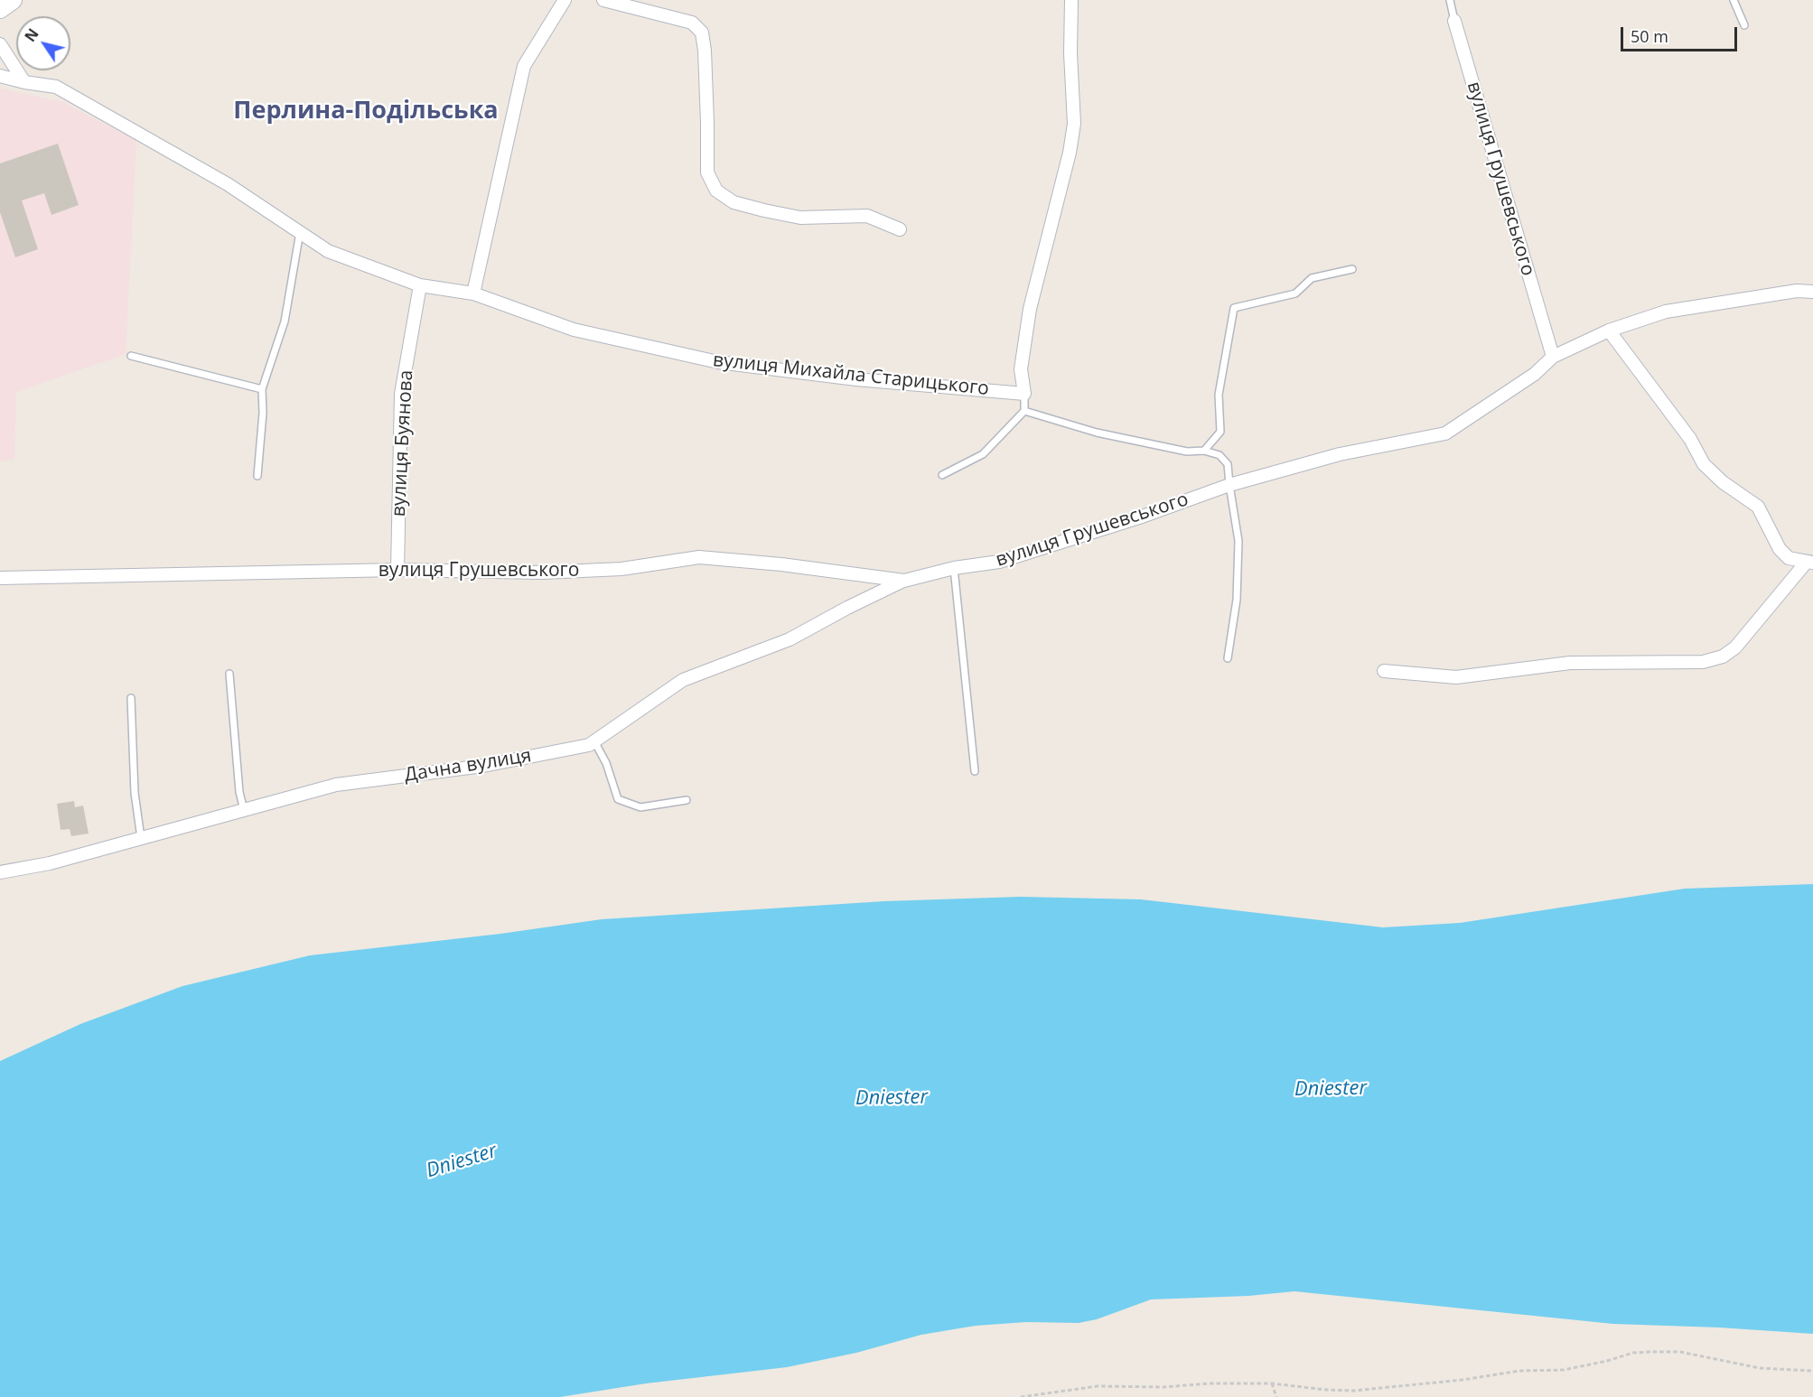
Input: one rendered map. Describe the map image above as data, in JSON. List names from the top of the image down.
{
  "streets": {
    "street": [
      "вулиця Грушевського",
      "вулиця Михайла Старицького",
      "вулиця Буянова",
      "Дачна вулиця"
    ]
  },
  "crossings": [
    ["вулиця Грушевського", "вулиця Буянова"],
    ["вулиця Грушевського", "Дачна вулиця"],
    ["вулиця Михайла Старицького", "вулиця Буянова"]
  ],
  "districts": ["Перлина-Подільська"],
  "water": ["Dniester"],
  "scale_bar": "50 m",
  "north": "top left"
}
